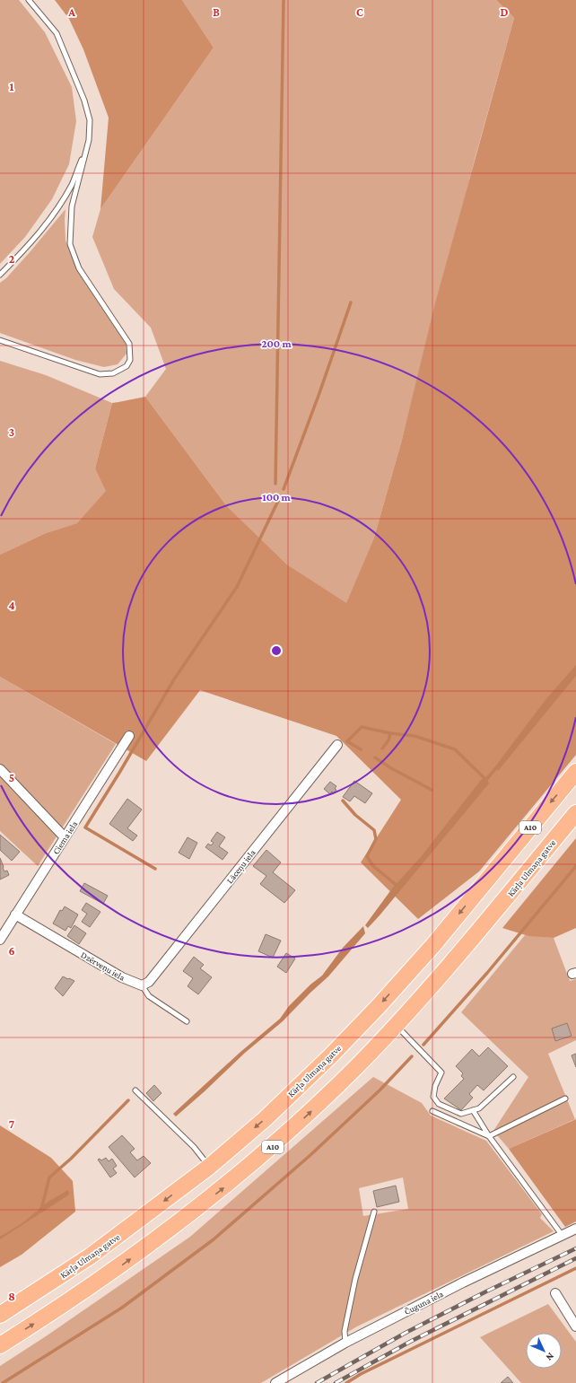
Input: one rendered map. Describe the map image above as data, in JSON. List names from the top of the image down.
{
  "streets": {
    "highway": ["A10", "Kārļa Ulmaņa gatve"],
    "street": [
      "Ciema iela",
      "Lāceņu iela",
      "Dzērveņu iela",
      "Čuguna iela"
    ]
  },
  "crossings": [
    ["Ciema iela", "Dzērveņu iela"],
    ["Lāceņu iela", "Dzērveņu iela"]
  ],
  "north": "bottom right",
  "grid": {
    "columns": [
      "A",
      "B",
      "C",
      "D"
    ],
    "rows": [
      "1",
      "2",
      "3",
      "4",
      "5",
      "6",
      "7",
      "8"
    ]
  },
  "rings": ["200 m", "100 m"]
}
